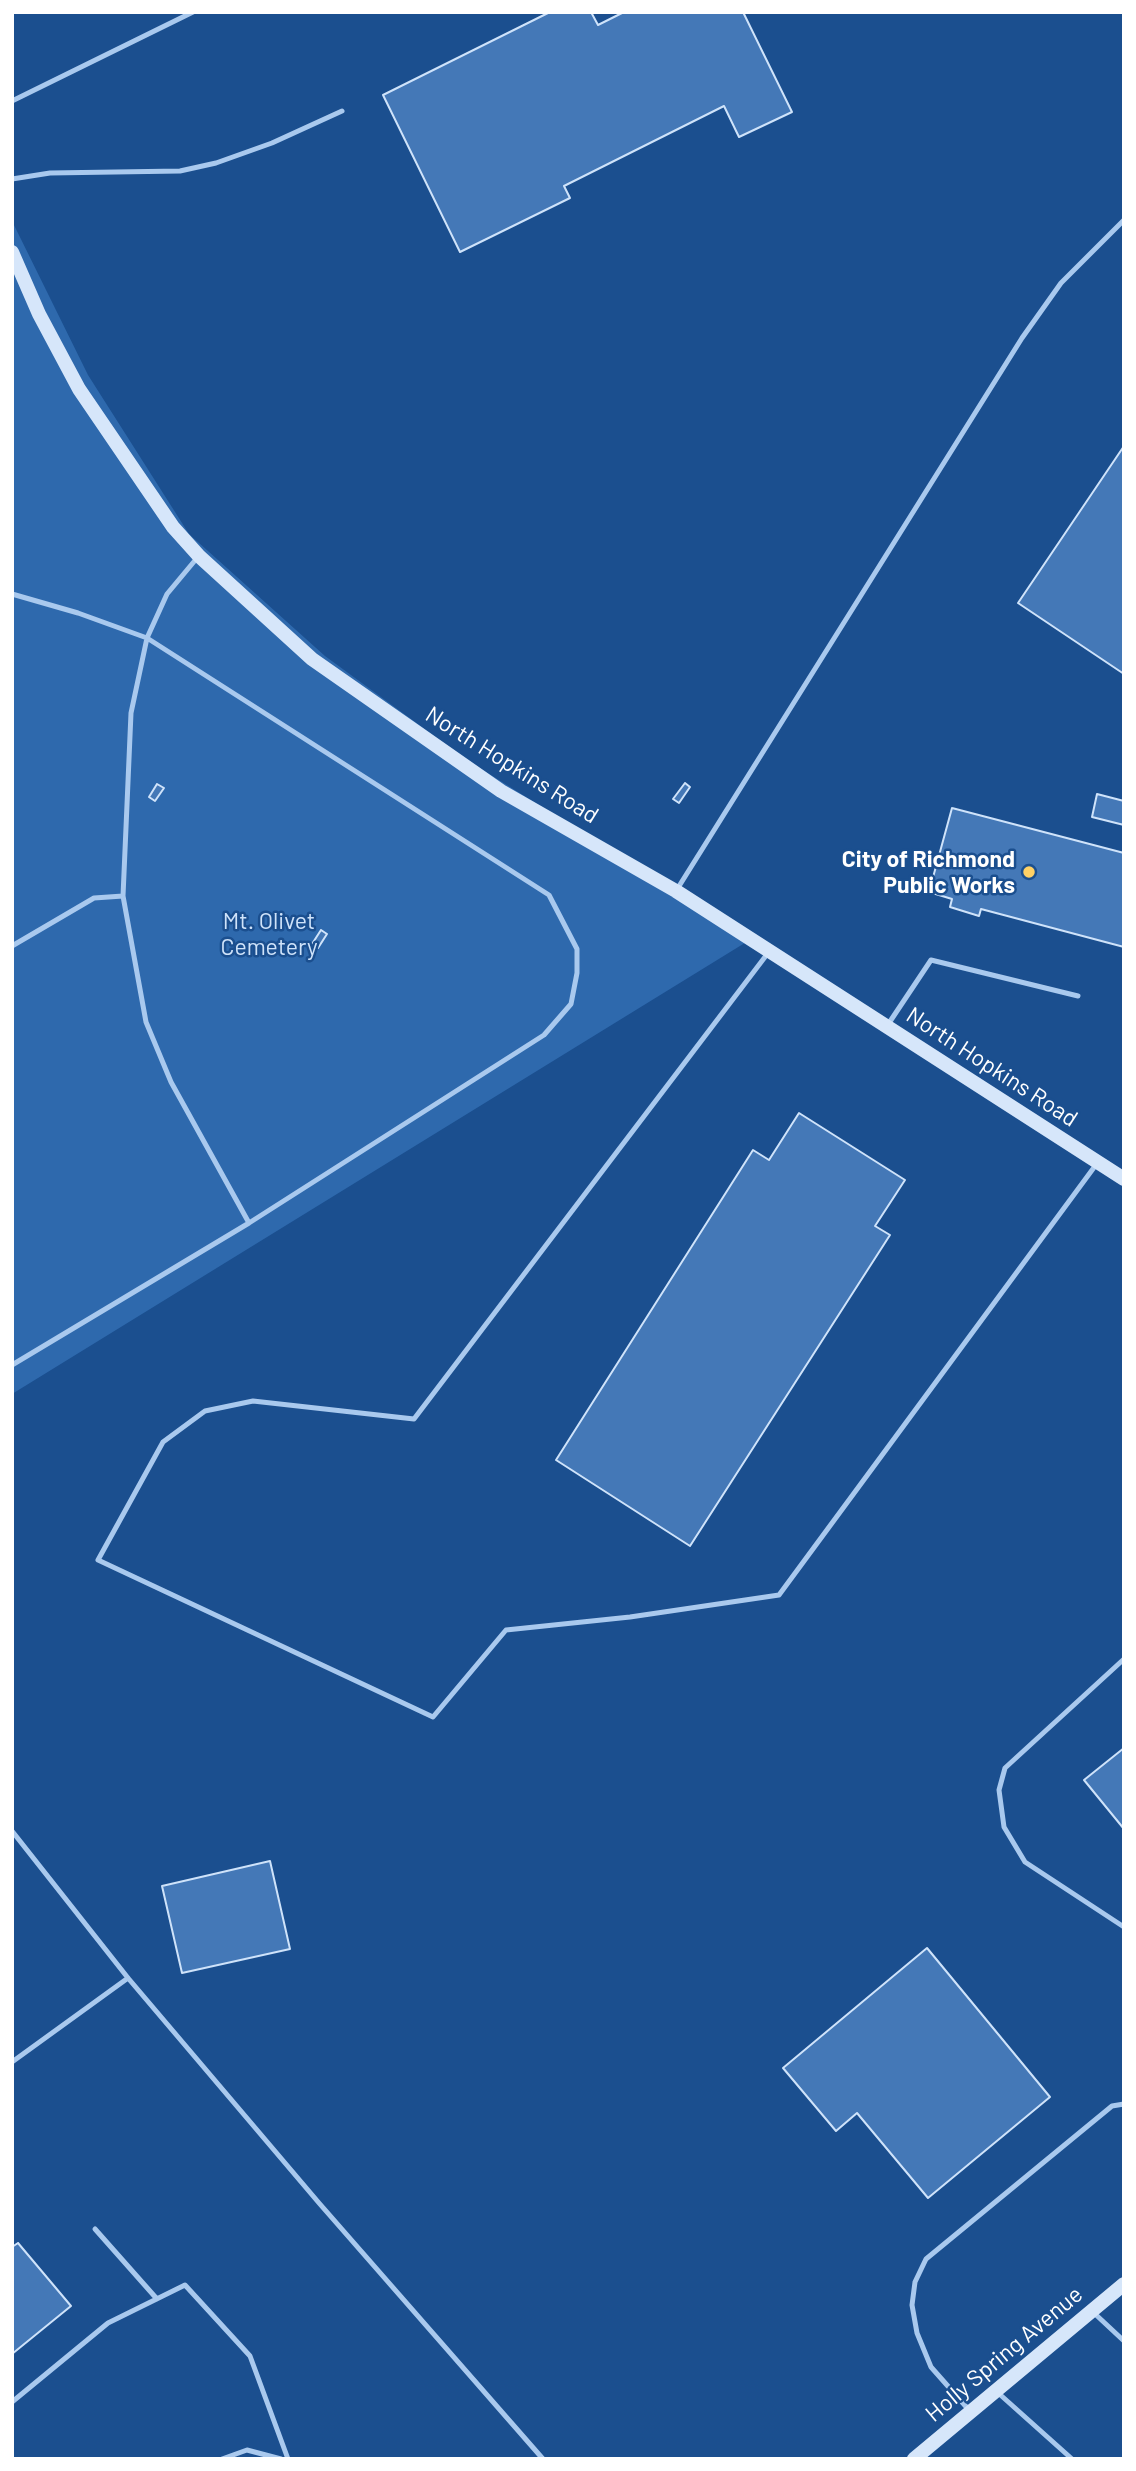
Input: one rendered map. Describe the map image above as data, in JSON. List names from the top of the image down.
{
  "streets": {
    "main road": ["North Hopkins Road", "Holly Spring Avenue"]
  },
  "parks": ["Mt. Olivet Cemetery"],
  "places": ["City of Richmond Public Works"]
}
